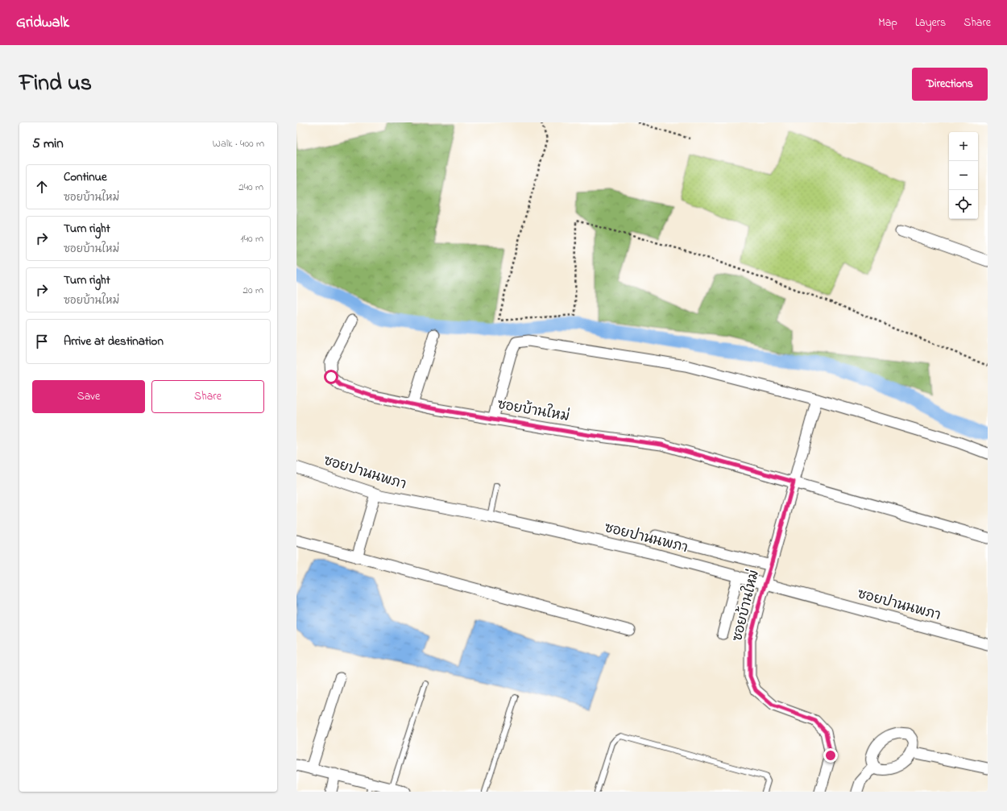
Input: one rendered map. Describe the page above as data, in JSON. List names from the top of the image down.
{
  "streets": {
    "street": ["ซอยบ้านใหม่", "ซอยปานนพภา"]
  },
  "crossings": [
    ["ซอยบ้านใหม่", "ซอยปานนพภา"]
  ],
  "page": {
    "header": "Gridwalk",
    "nav": ["Map", "Layers", "Share"],
    "title": "Find us",
    "buttons": [
      "Directions",
      ["Save", "Share"]
    ],
    "heading": ["5 min", "Walk · 400 m"],
    "map_buttons": ["+", "−"],
    "list": [
      ["Continue", "ซอยบ้านใหม่", "240 m"],
      ["Turn right", "ซอยบ้านใหม่", "140 m"],
      ["Turn right", "ซอยบ้านใหม่", "20 m"],
      "Arrive at destination"
    ]
  }
}
